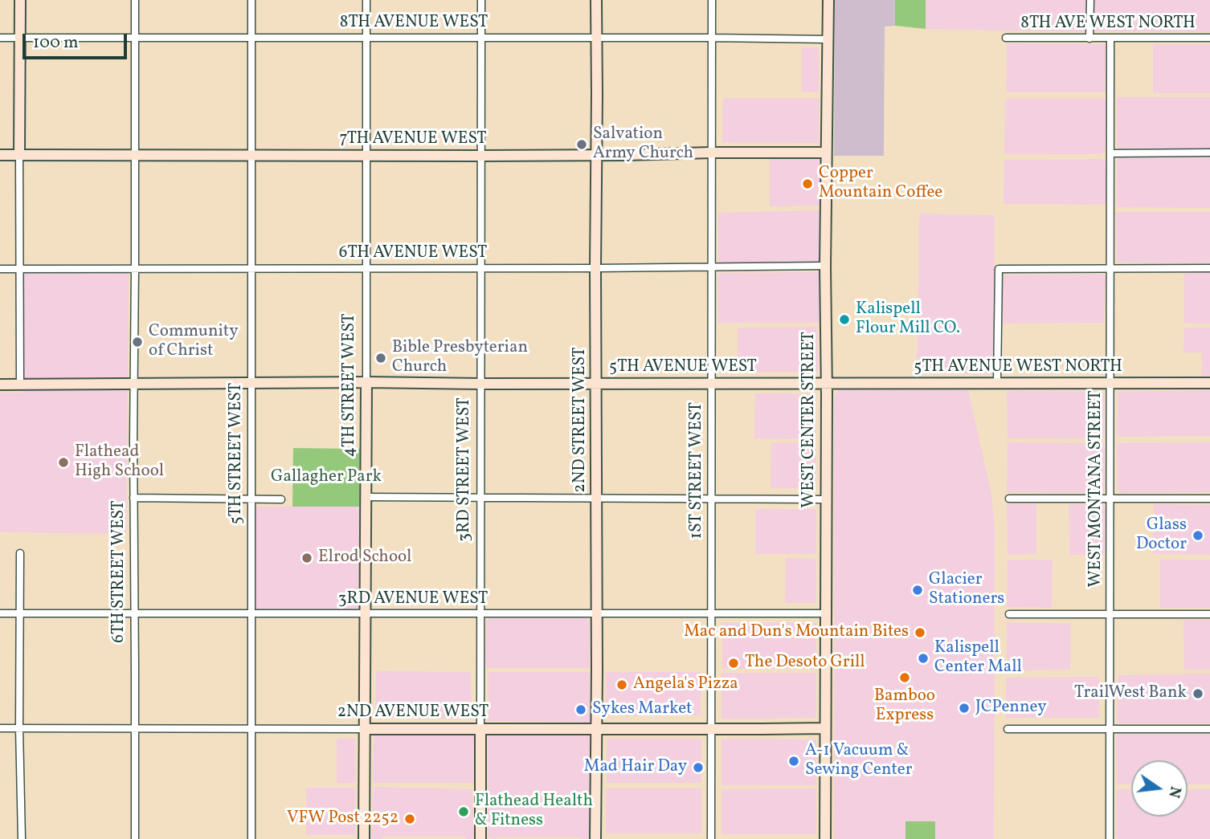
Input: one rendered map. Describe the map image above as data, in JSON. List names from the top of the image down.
{
  "streets": {
    "street": [
      "8TH AVENUE WEST",
      "8TH AVE WEST NORTH",
      "7TH AVENUE WEST",
      "6TH AVENUE WEST",
      "5TH AVENUE WEST",
      "5TH AVENUE WEST NORTH",
      "4TH STREET WEST",
      "2ND STREET WEST",
      "WEST CENTER STREET",
      "5TH STREET WEST",
      "3RD STREET WEST",
      "1ST STREET WEST",
      "WEST MONTANA STREET",
      "6TH STREET WEST",
      "3RD AVENUE WEST",
      "2ND AVENUE WEST"
    ]
  },
  "crossings": [
    ["8TH AVENUE WEST", "4TH STREET WEST"],
    ["8TH AVENUE WEST", "2ND STREET WEST"],
    ["8TH AVENUE WEST", "WEST CENTER STREET"],
    ["8TH AVENUE WEST", "5TH STREET WEST"],
    ["8TH AVENUE WEST", "3RD STREET WEST"],
    ["8TH AVENUE WEST", "1ST STREET WEST"],
    ["8TH AVENUE WEST", "6TH STREET WEST"],
    ["8TH AVE WEST NORTH", "WEST MONTANA STREET"],
    ["7TH AVENUE WEST", "4TH STREET WEST"],
    ["7TH AVENUE WEST", "2ND STREET WEST"],
    ["7TH AVENUE WEST", "WEST CENTER STREET"],
    ["7TH AVENUE WEST", "5TH STREET WEST"],
    ["7TH AVENUE WEST", "3RD STREET WEST"],
    ["7TH AVENUE WEST", "1ST STREET WEST"],
    ["7TH AVENUE WEST", "6TH STREET WEST"],
    ["6TH AVENUE WEST", "4TH STREET WEST"],
    ["6TH AVENUE WEST", "2ND STREET WEST"],
    ["6TH AVENUE WEST", "WEST CENTER STREET"],
    ["6TH AVENUE WEST", "5TH STREET WEST"],
    ["6TH AVENUE WEST", "3RD STREET WEST"],
    ["6TH AVENUE WEST", "1ST STREET WEST"],
    ["6TH AVENUE WEST", "6TH STREET WEST"],
    ["5TH AVENUE WEST", "5TH AVENUE WEST NORTH"],
    ["5TH AVENUE WEST", "4TH STREET WEST"],
    ["5TH AVENUE WEST", "2ND STREET WEST"],
    ["5TH AVENUE WEST", "WEST CENTER STREET"],
    ["5TH AVENUE WEST", "5TH STREET WEST"],
    ["5TH AVENUE WEST", "3RD STREET WEST"],
    ["5TH AVENUE WEST", "1ST STREET WEST"],
    ["5TH AVENUE WEST", "6TH STREET WEST"],
    ["5TH AVENUE WEST NORTH", "WEST CENTER STREET"],
    ["5TH AVENUE WEST NORTH", "WEST MONTANA STREET"],
    ["4TH STREET WEST", "3RD AVENUE WEST"],
    ["4TH STREET WEST", "2ND AVENUE WEST"],
    ["2ND STREET WEST", "3RD AVENUE WEST"],
    ["2ND STREET WEST", "2ND AVENUE WEST"],
    ["WEST CENTER STREET", "3RD AVENUE WEST"],
    ["WEST CENTER STREET", "2ND AVENUE WEST"],
    ["5TH STREET WEST", "3RD AVENUE WEST"],
    ["5TH STREET WEST", "2ND AVENUE WEST"],
    ["3RD STREET WEST", "3RD AVENUE WEST"],
    ["3RD STREET WEST", "2ND AVENUE WEST"],
    ["1ST STREET WEST", "3RD AVENUE WEST"],
    ["1ST STREET WEST", "2ND AVENUE WEST"],
    ["6TH STREET WEST", "3RD AVENUE WEST"],
    ["6TH STREET WEST", "2ND AVENUE WEST"]
  ],
  "parks": ["Gallagher Park"],
  "places": [
    "Salvation Army Church",
    "Copper Mountain Coffee",
    "Kalispell Flour Mill CO.",
    "Community of Christ",
    "Bible Presbyterian Church",
    "Flathead High School",
    "Glass Doctor",
    "Elrod School",
    "Glacier Stationers",
    "Mac and Dun's Mountain Bites",
    "Kalispell Center Mall",
    "The Desoto Grill",
    "Bamboo Express",
    "Angela's Pizza",
    "TrailWest Bank",
    "JCPenney",
    "Sykes Market",
    "A-1 Vacuum & Sewing Center",
    "Mad Hair Day",
    "Flathead Health & Fitness",
    "VFW Post 2252"
  ],
  "scale_bar": "100 m",
  "north": "right"
}
